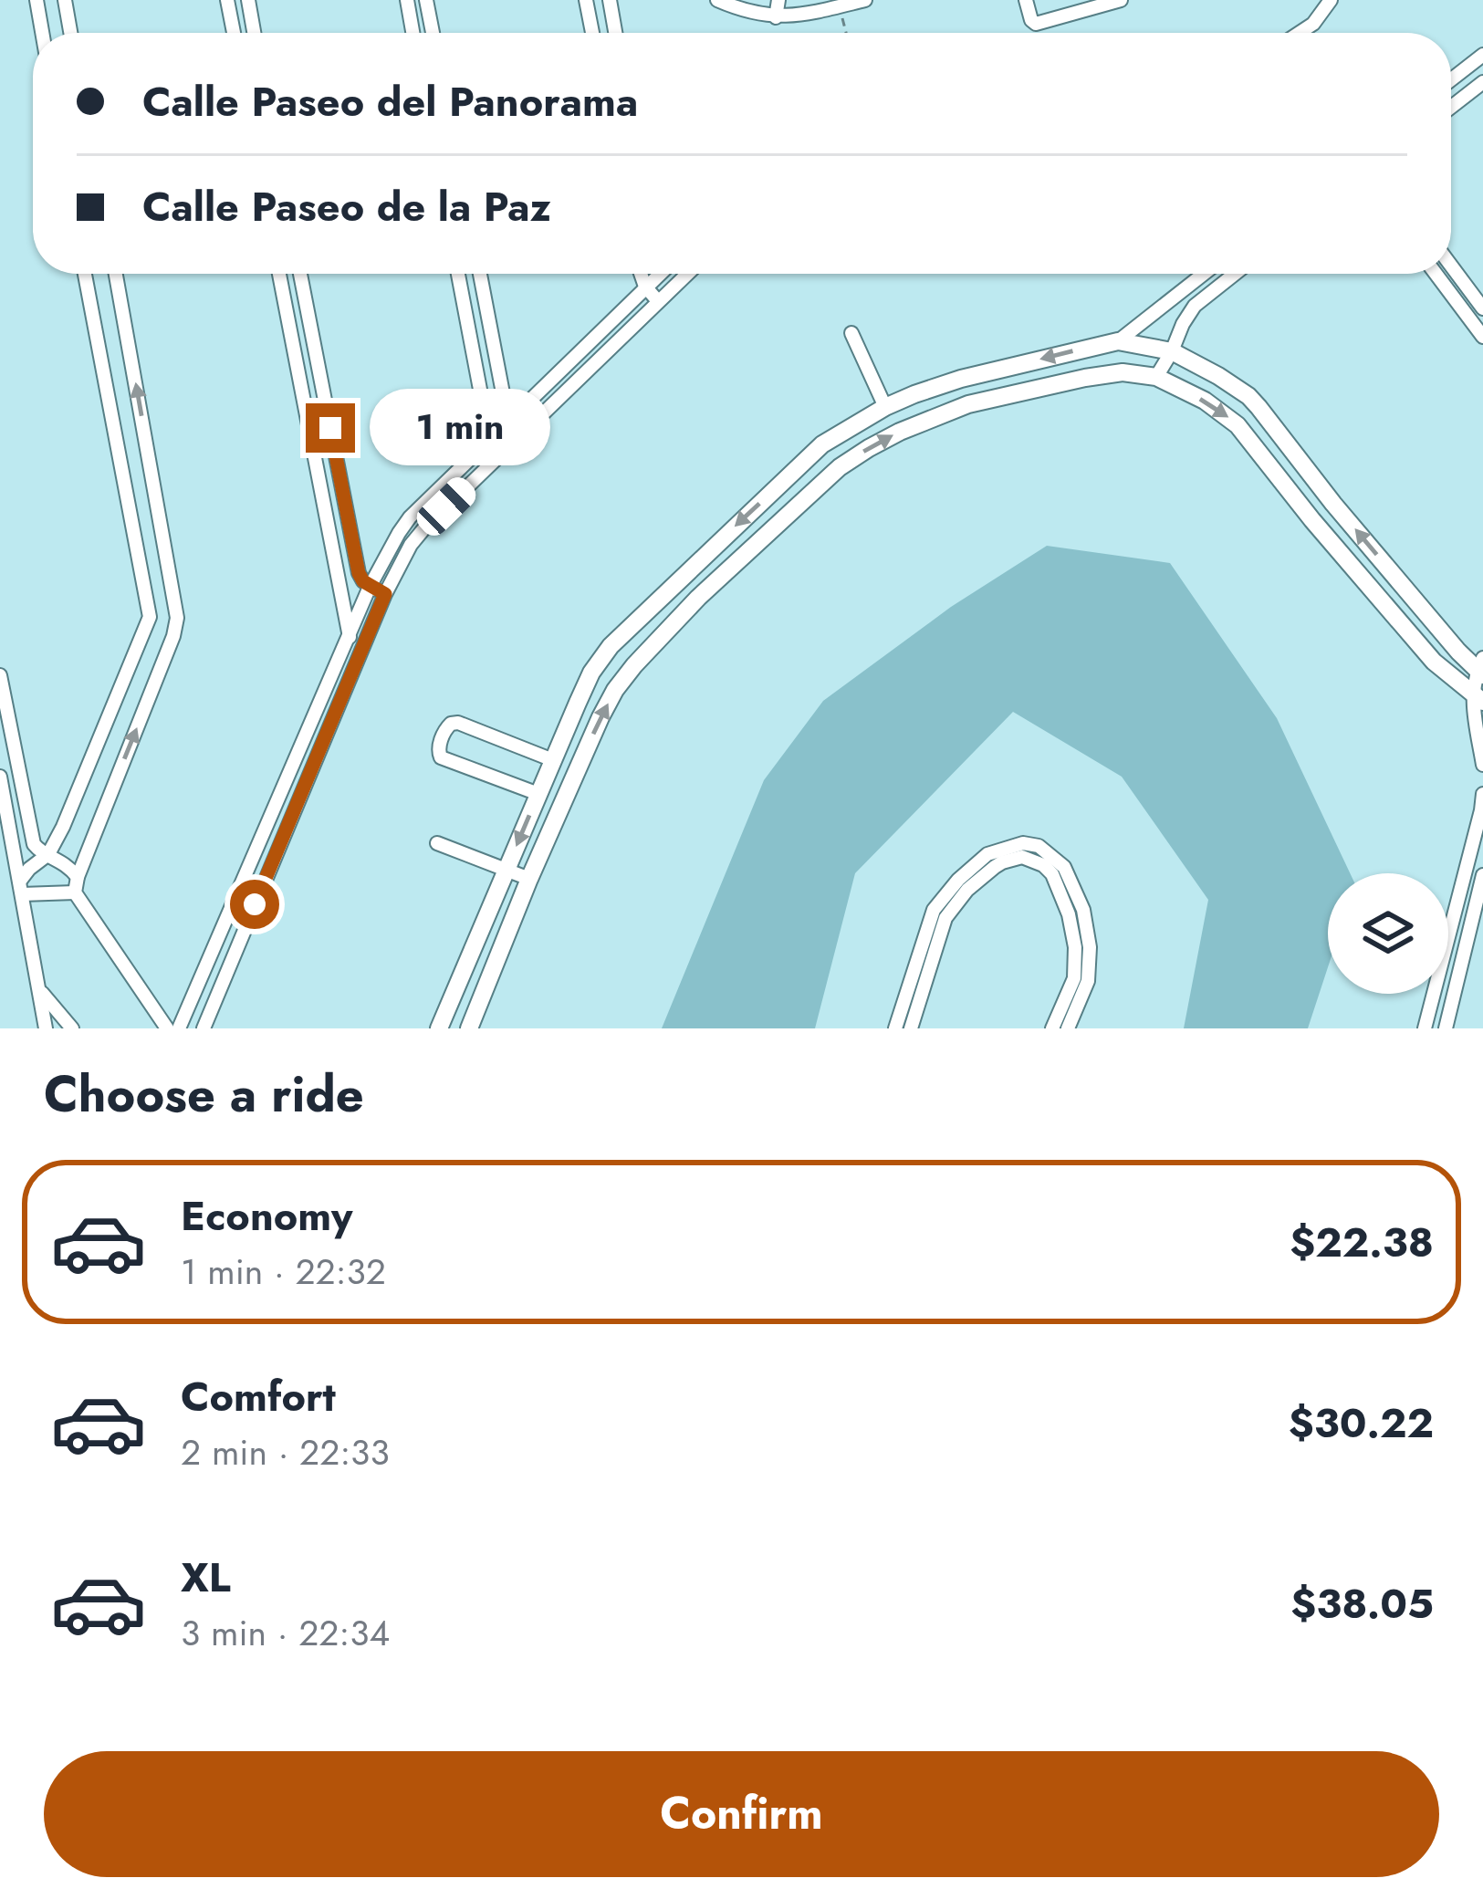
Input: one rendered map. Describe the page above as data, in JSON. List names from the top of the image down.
{
  "page": {
    "banner": ["Calle Paseo del Panorama", "Calle Paseo de la Paz"],
    "bubble": "1 min",
    "heading": "Choose a ride",
    "list": [
      {
        "name": "Economy",
        "note": "1 min · 22:32",
        "value": "$22.38"
      },
      {
        "name": "Comfort",
        "note": "2 min · 22:33",
        "value": "$30.22"
      },
      {
        "name": "XL",
        "note": "3 min · 22:34",
        "value": "$38.05"
      }
    ],
    "buttons": "Confirm"
  }
}
